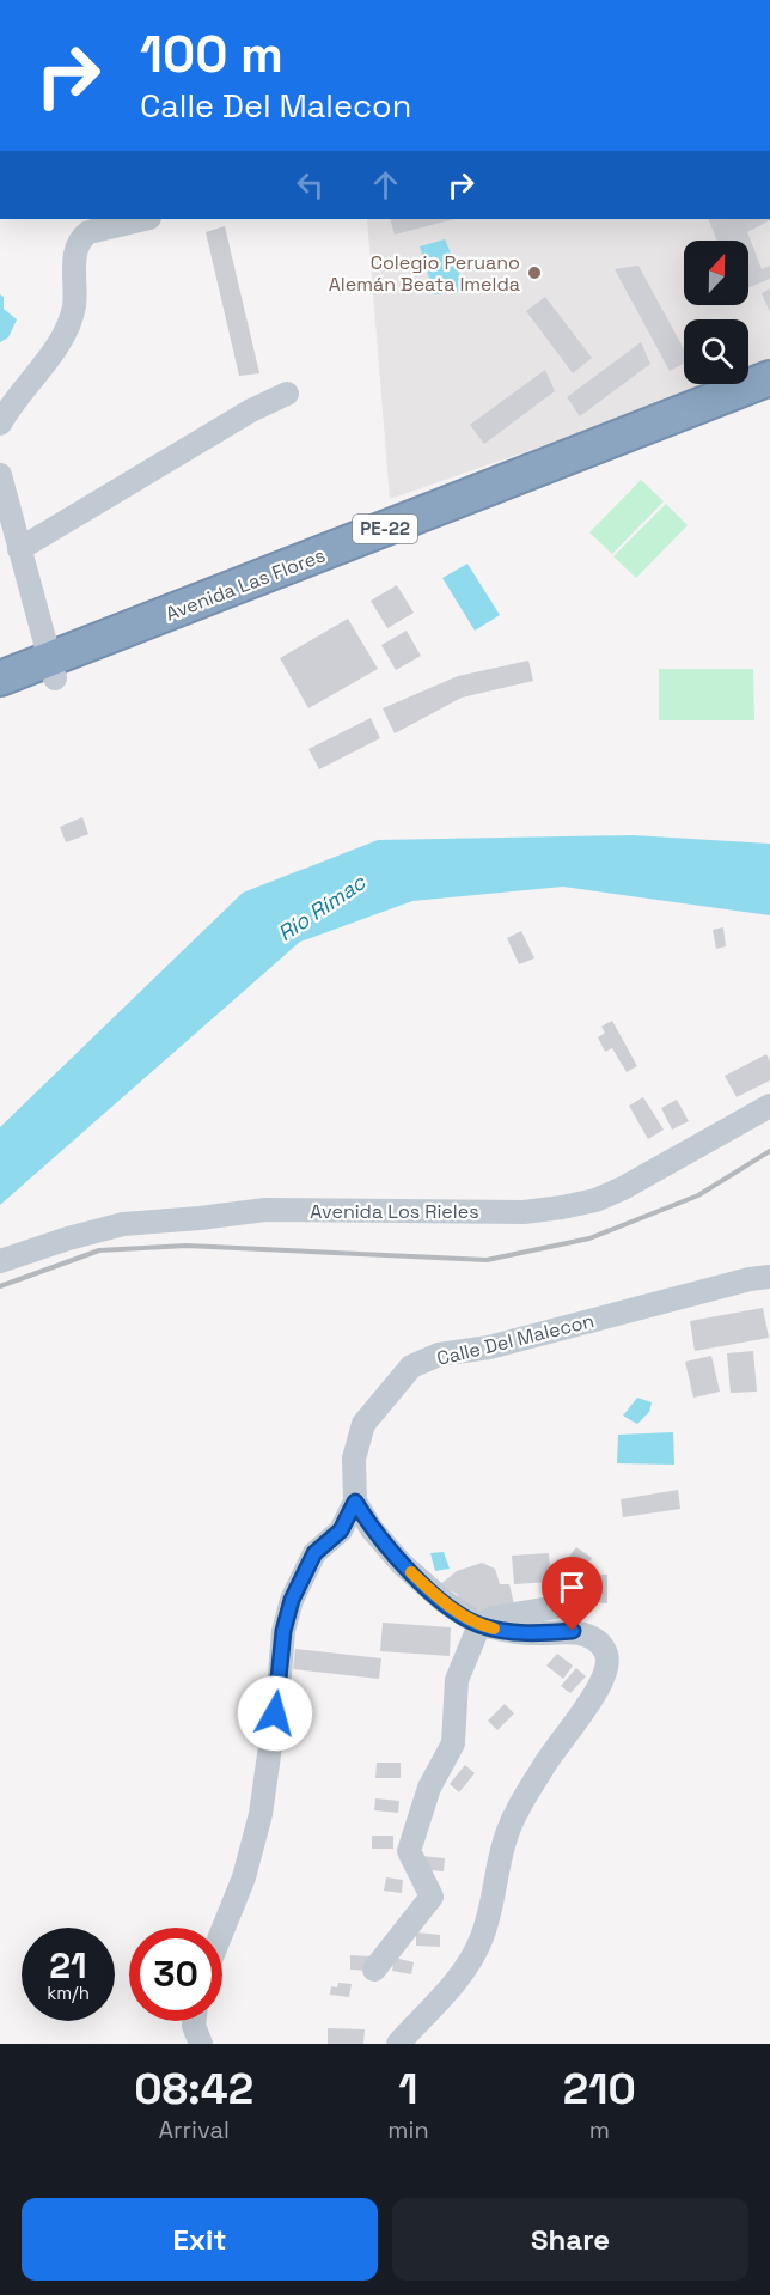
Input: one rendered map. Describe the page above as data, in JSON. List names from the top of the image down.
{
  "streets": {
    "highway": ["PE-22", "Avenida Las Flores"],
    "street": ["Avenida Los Rieles", "Calle Del Malecon"]
  },
  "water": ["Río Rímac"],
  "places": ["Colegio Peruano Alemán Beata Imelda"],
  "north": "top",
  "page": {
    "turn": ["100 m", "Calle Del Malecon"],
    "speed": "21 km/h",
    "limit": "30",
    "eta": [
      "08:42",
      "Arrival",
      "1",
      "min",
      "210",
      "m"
    ],
    "buttons": ["Exit", "Share"]
  }
}
